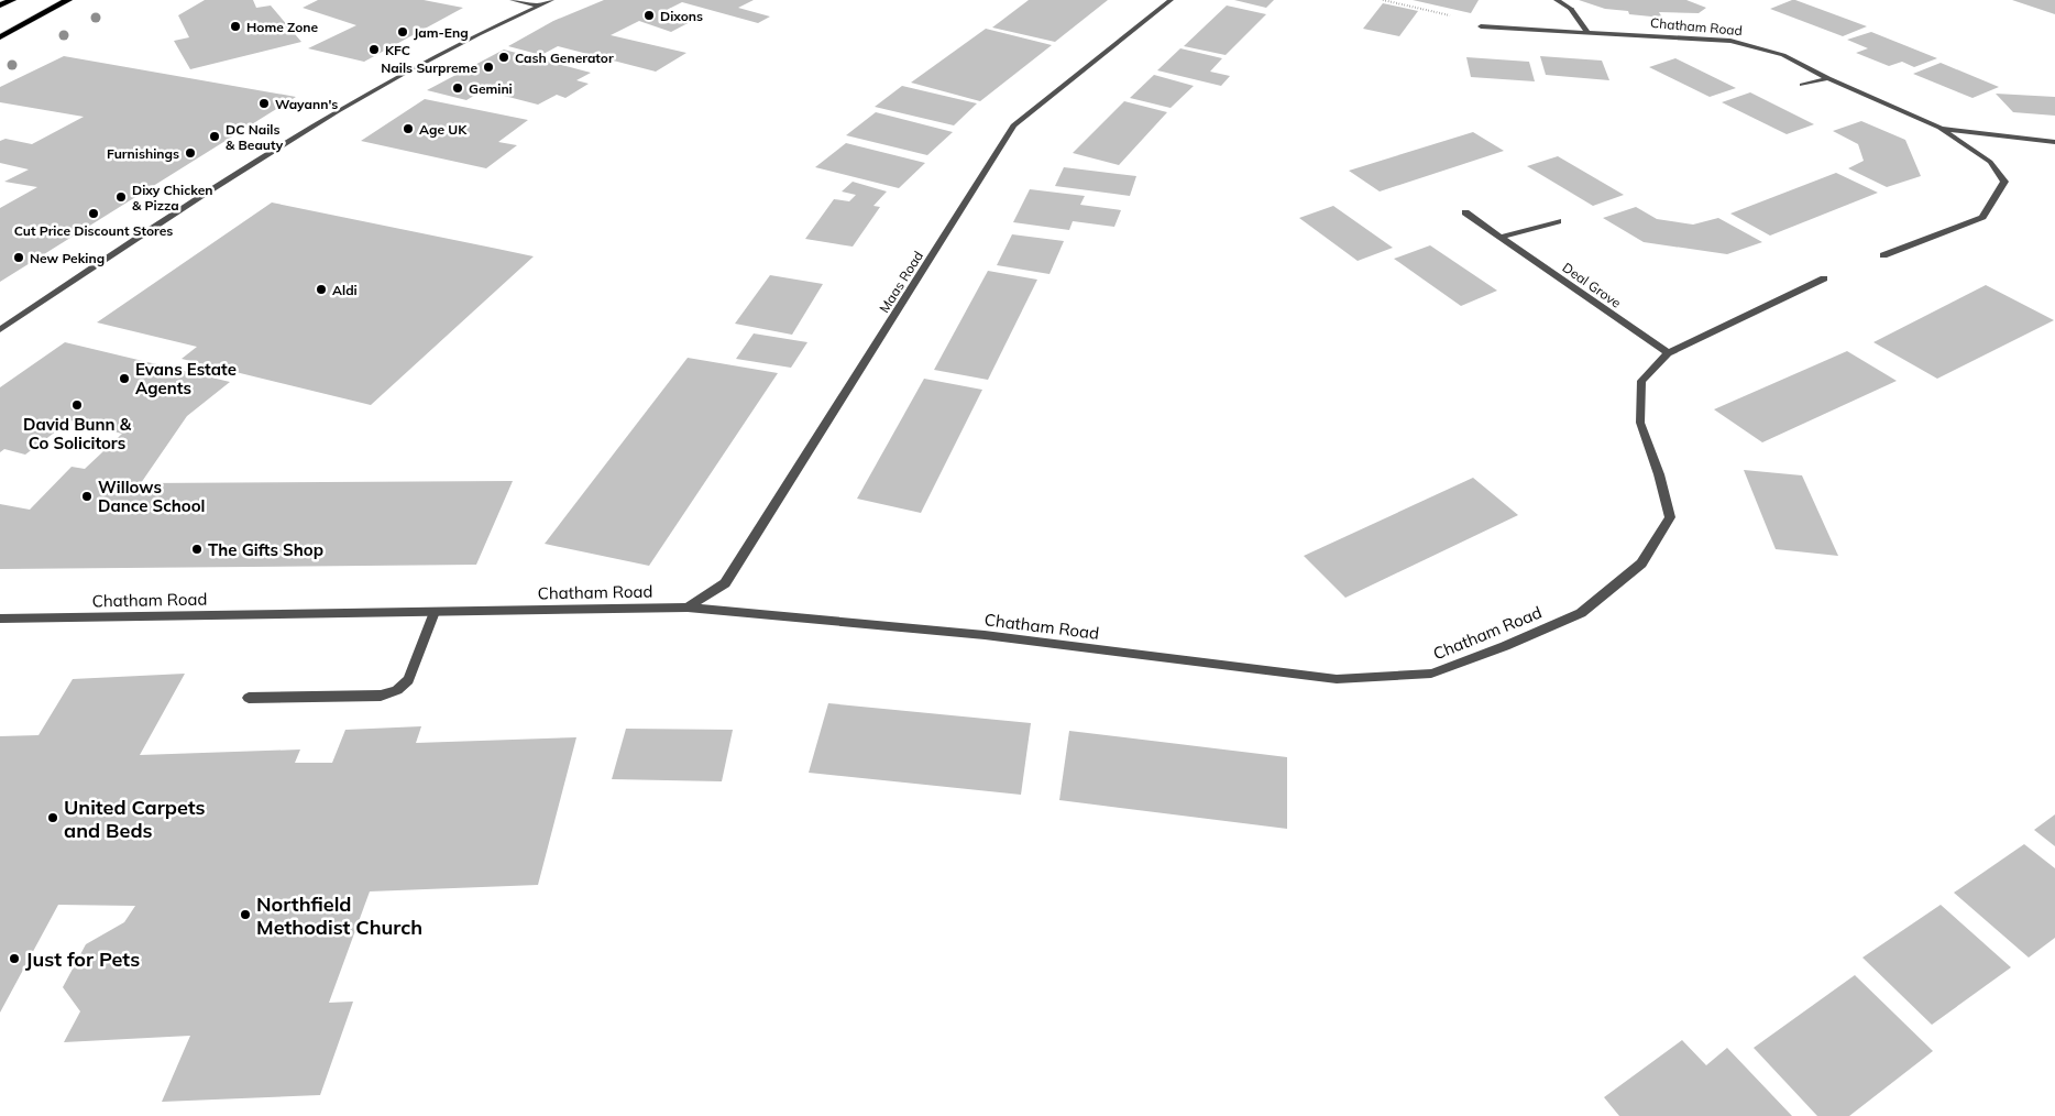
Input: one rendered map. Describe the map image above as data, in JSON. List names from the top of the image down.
{
  "streets": {
    "street": ["Chatham Road", "Maas Road", "Deal Grove"]
  },
  "crossings": [
    ["Chatham Road", "Maas Road"],
    ["Chatham Road", "Deal Grove"]
  ],
  "places": [
    "Dixons",
    "Home Zone",
    "Jam-Eng",
    "KFC",
    "Cash Generator",
    "Nails Surpreme",
    "Gemini",
    "Wayann's",
    "Age UK",
    "DC Nails & Beauty",
    "Furnishings",
    "Dixy Chicken & Pizza",
    "Cut Price Discount Stores",
    "New Peking",
    "Aldi",
    "Evans Estate Agents",
    "David Bunn & Co Solicitors",
    "Willows Dance School",
    "The Gifts Shop",
    "United Carpets and Beds",
    "Northfield Methodist Church",
    "Just for Pets"
  ]
}
